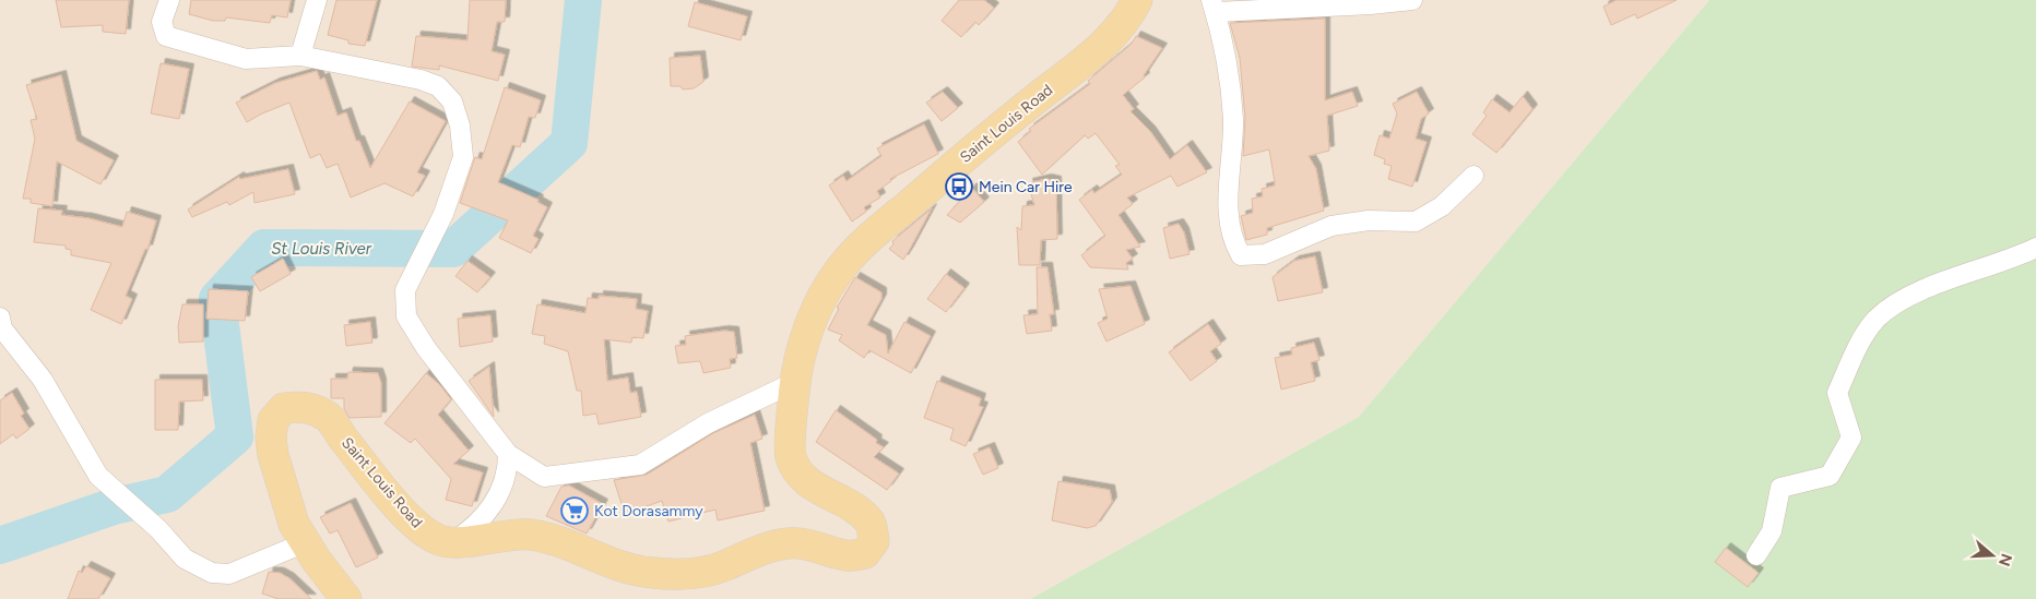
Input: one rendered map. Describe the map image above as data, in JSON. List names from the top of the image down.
{
  "streets": {
    "main road": ["Saint Louis Road"]
  },
  "water": ["St Louis River"],
  "places": {
    "bus stop": ["Mein Car Hire"],
    "supermarket": ["Kot Dorasammy"]
  },
  "north": "right"
}
